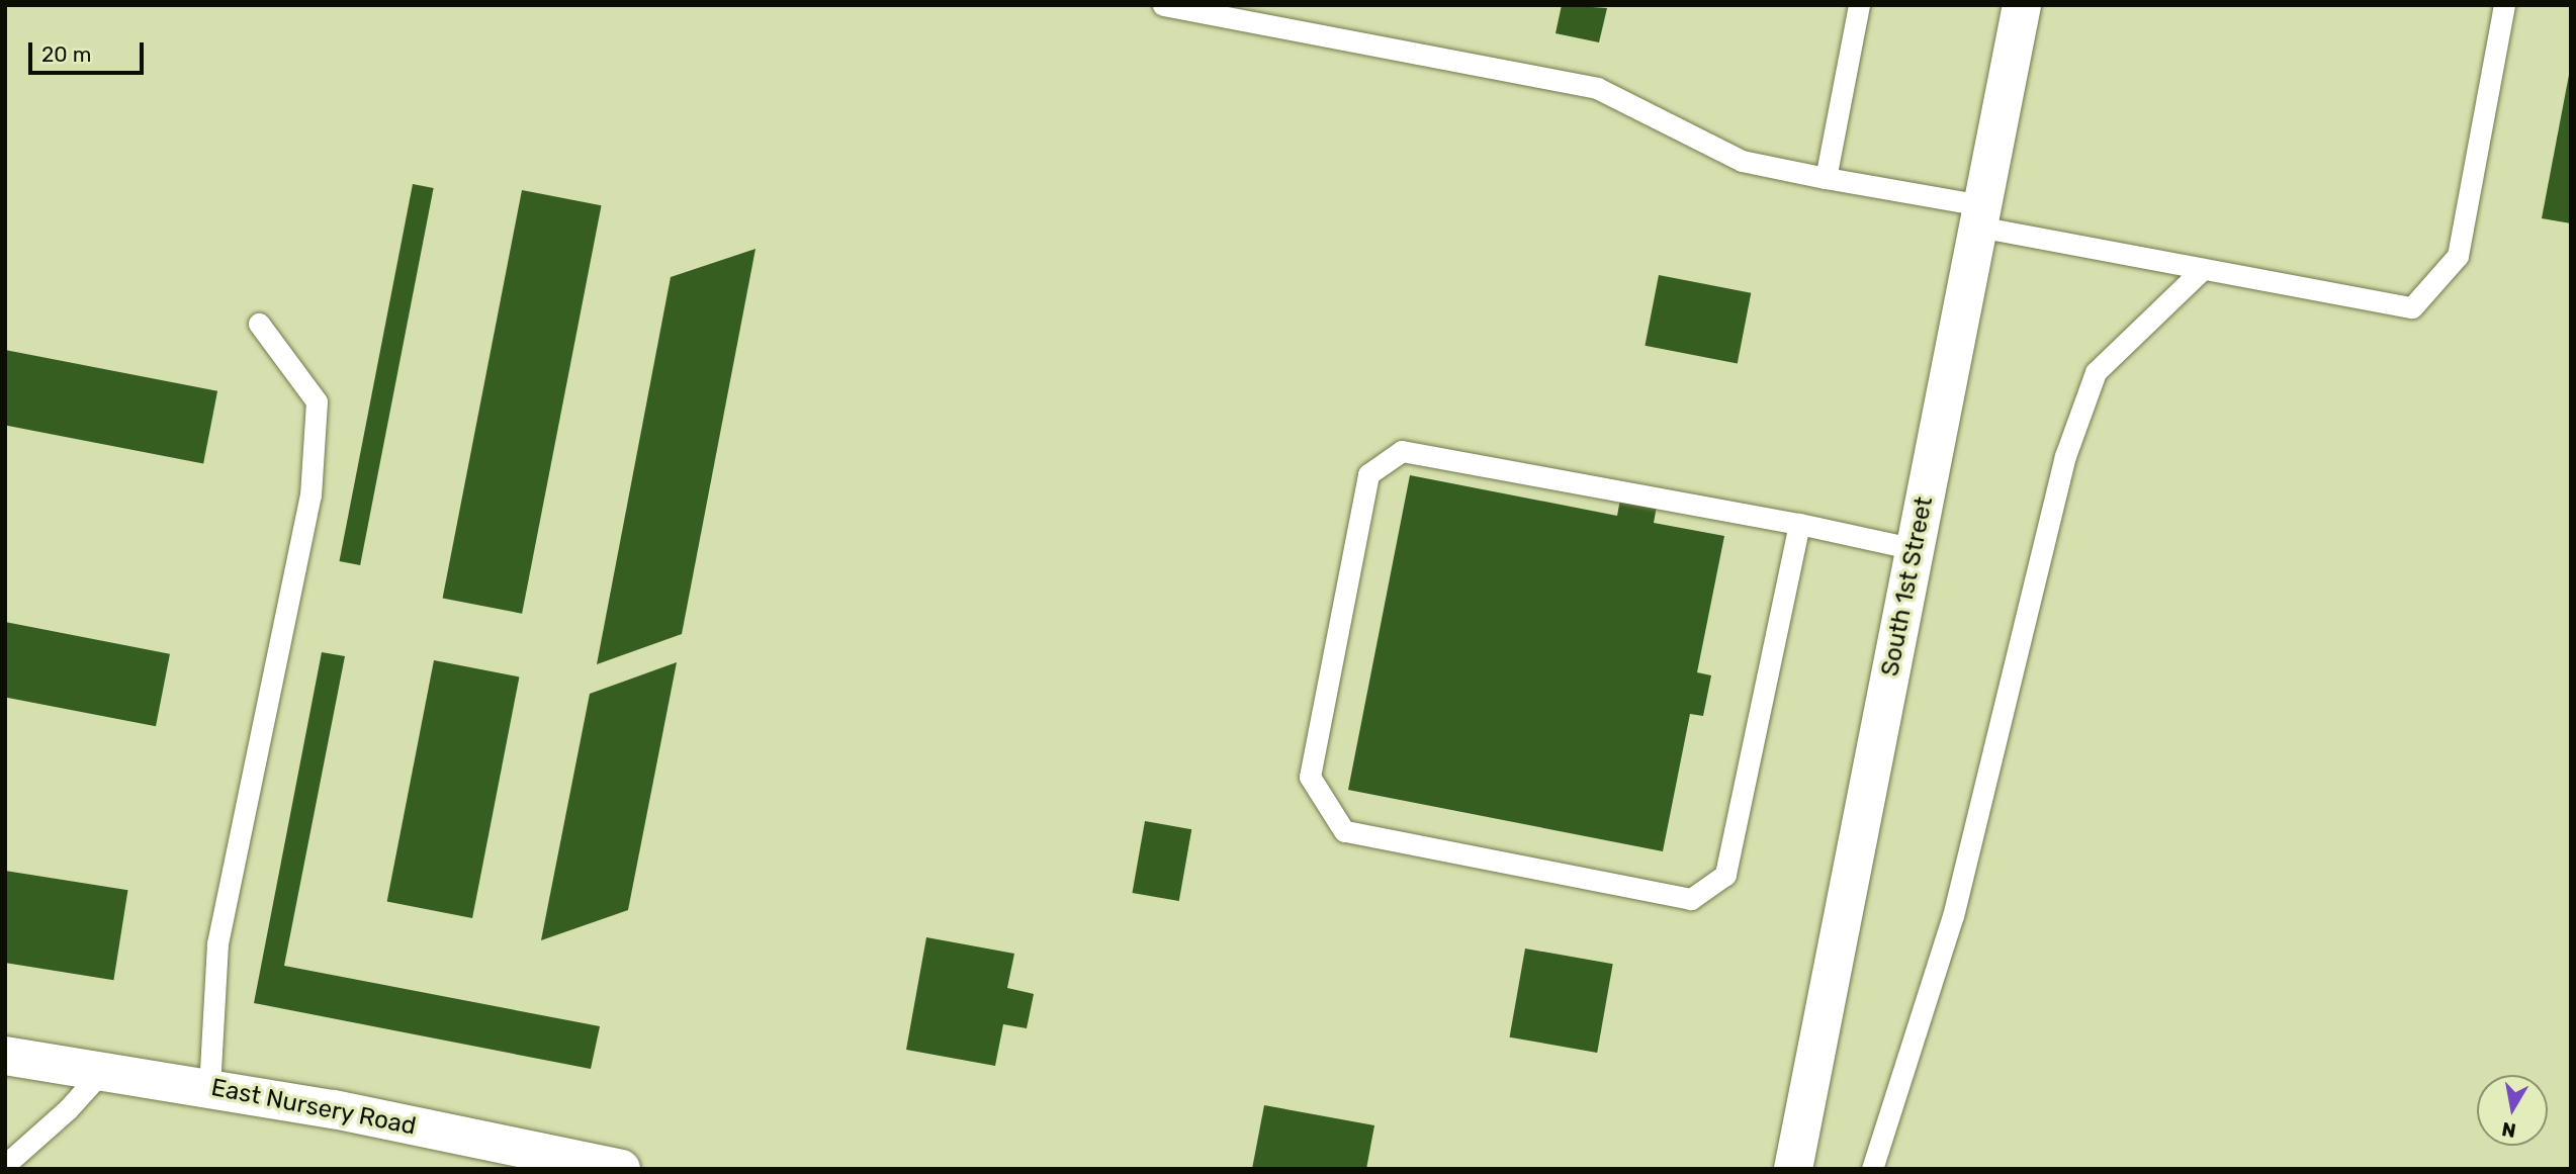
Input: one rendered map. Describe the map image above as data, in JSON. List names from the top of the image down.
{
  "streets": {
    "main road": ["South 1st Street", "East Nursery Road"]
  },
  "scale_bar": "20 m",
  "north": "bottom"
}
